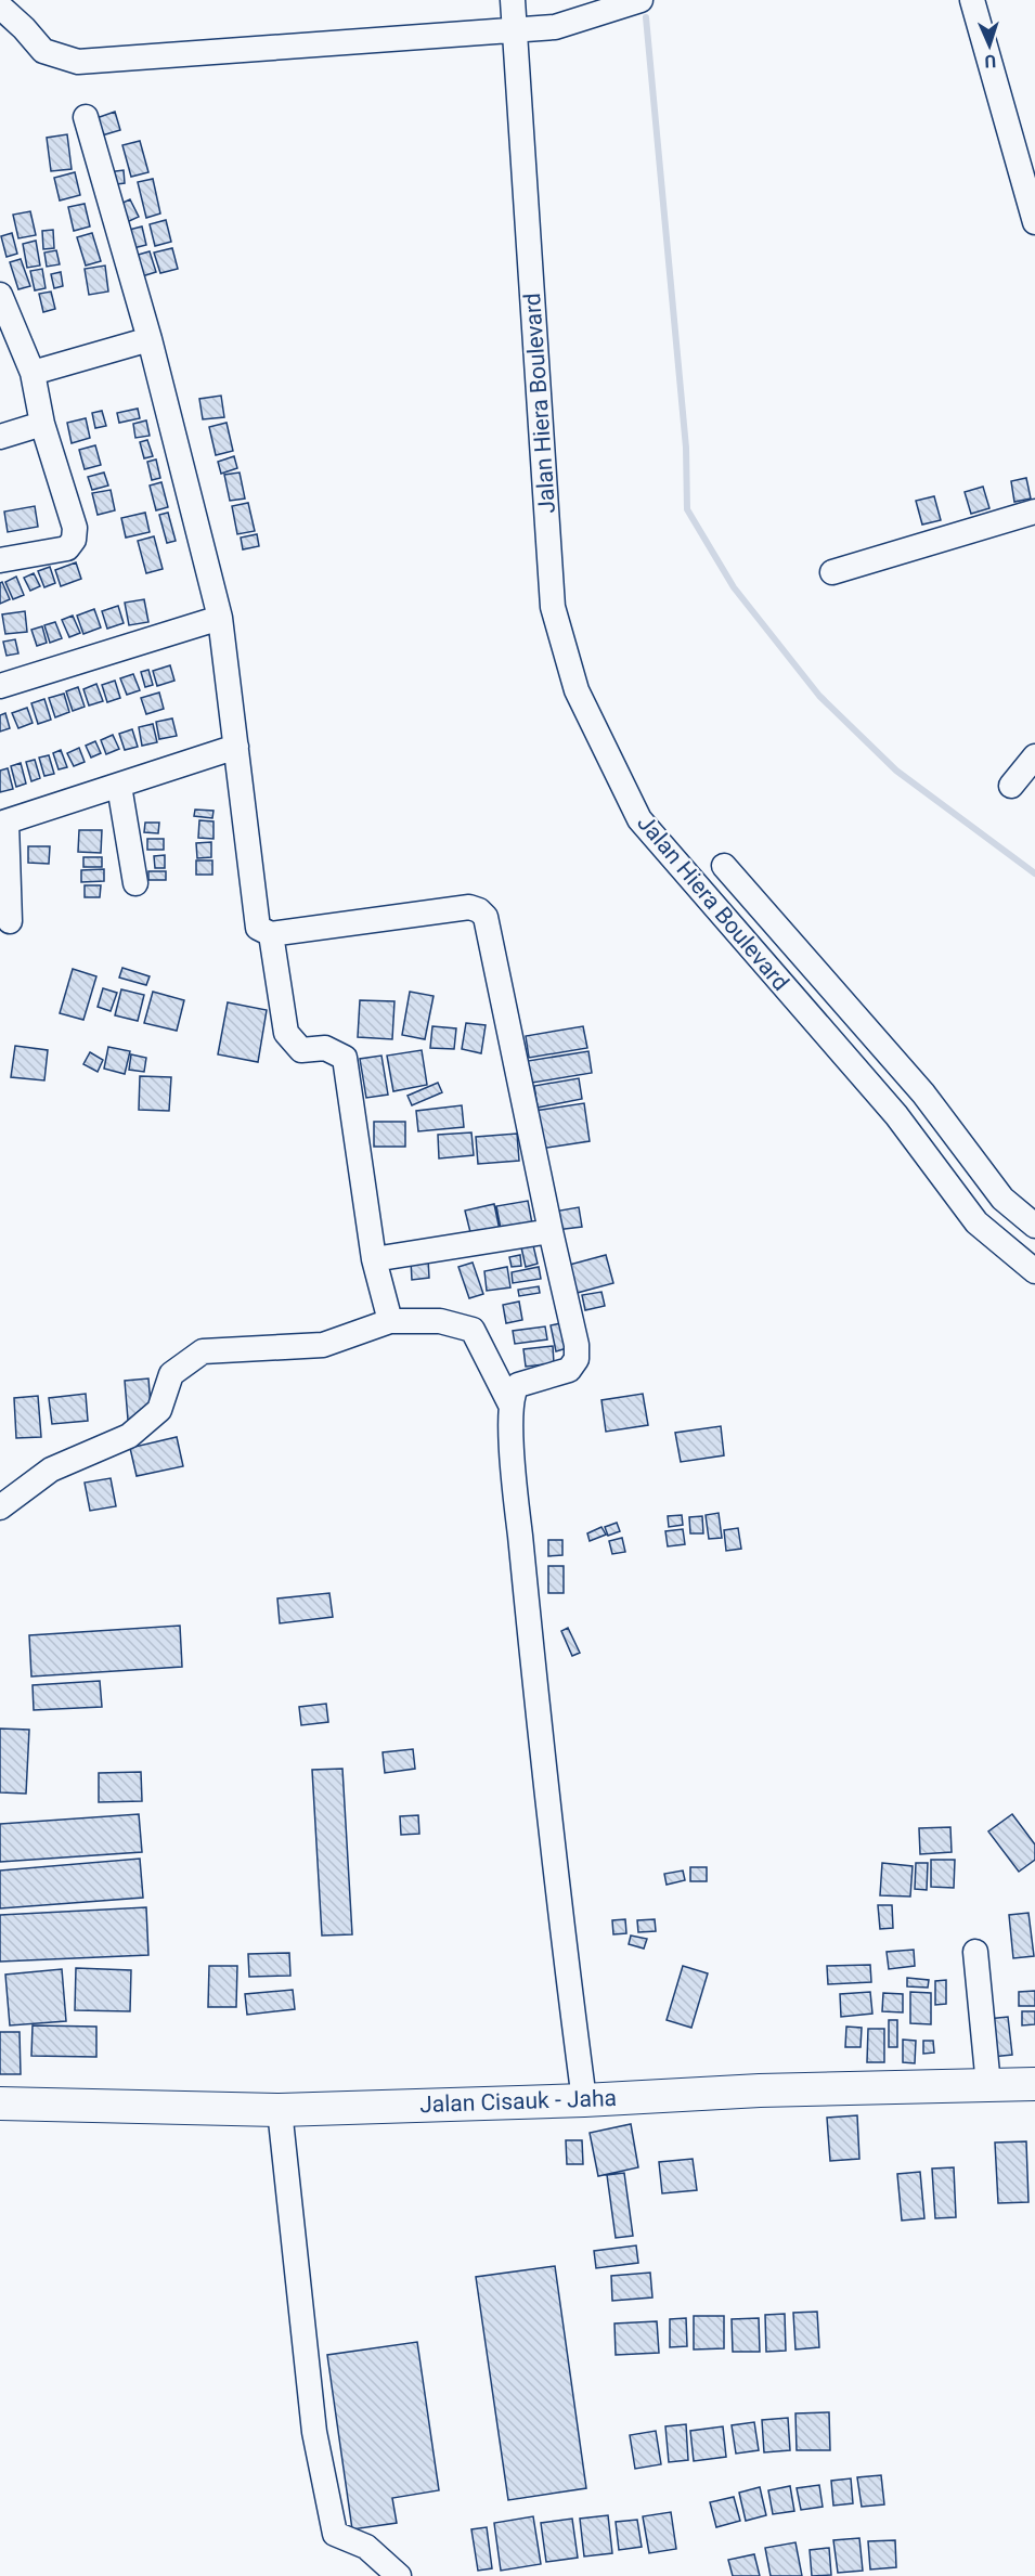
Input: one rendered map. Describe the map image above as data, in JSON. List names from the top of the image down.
{
  "streets": {
    "main road": ["Jalan Cisauk - Jaha"],
    "street": ["Jalan Hiera Boulevard"]
  },
  "north": "bottom"
}
